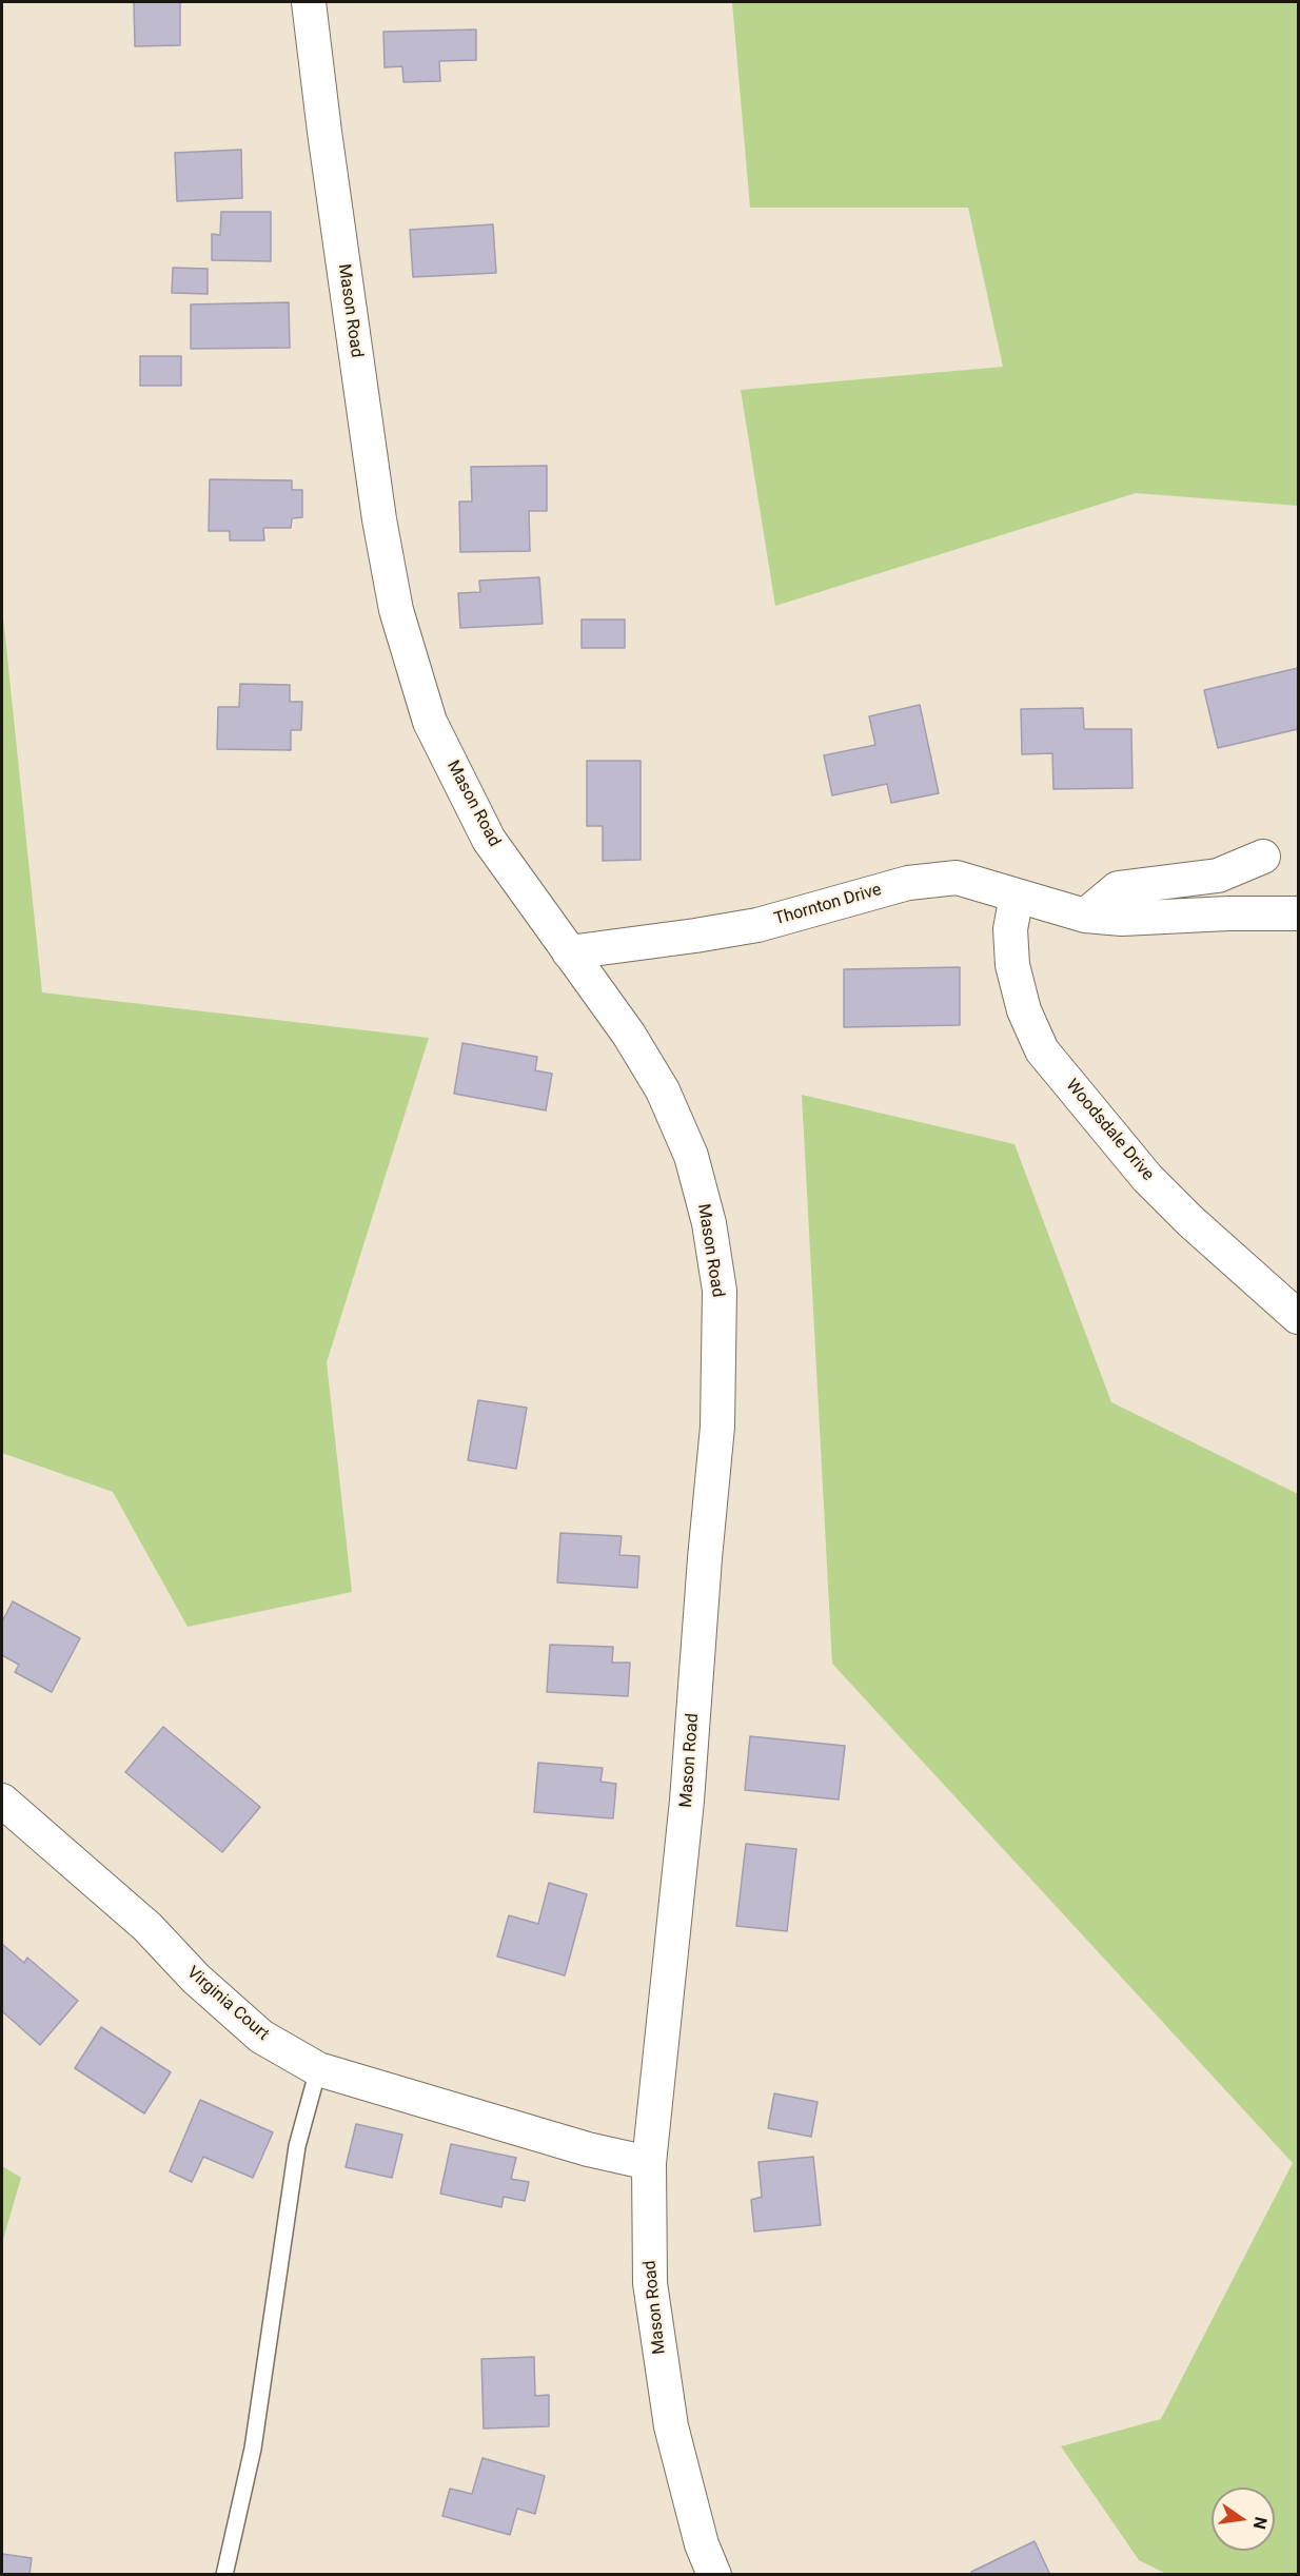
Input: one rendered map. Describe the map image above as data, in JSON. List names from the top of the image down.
{
  "streets": {
    "street": [
      "Mason Road",
      "Thornton Drive",
      "Woodsdale Drive",
      "Virginia Court"
    ]
  },
  "crossings": [
    ["Mason Road", "Thornton Drive"],
    ["Mason Road", "Virginia Court"],
    ["Thornton Drive", "Woodsdale Drive"]
  ],
  "north": "right"
}
